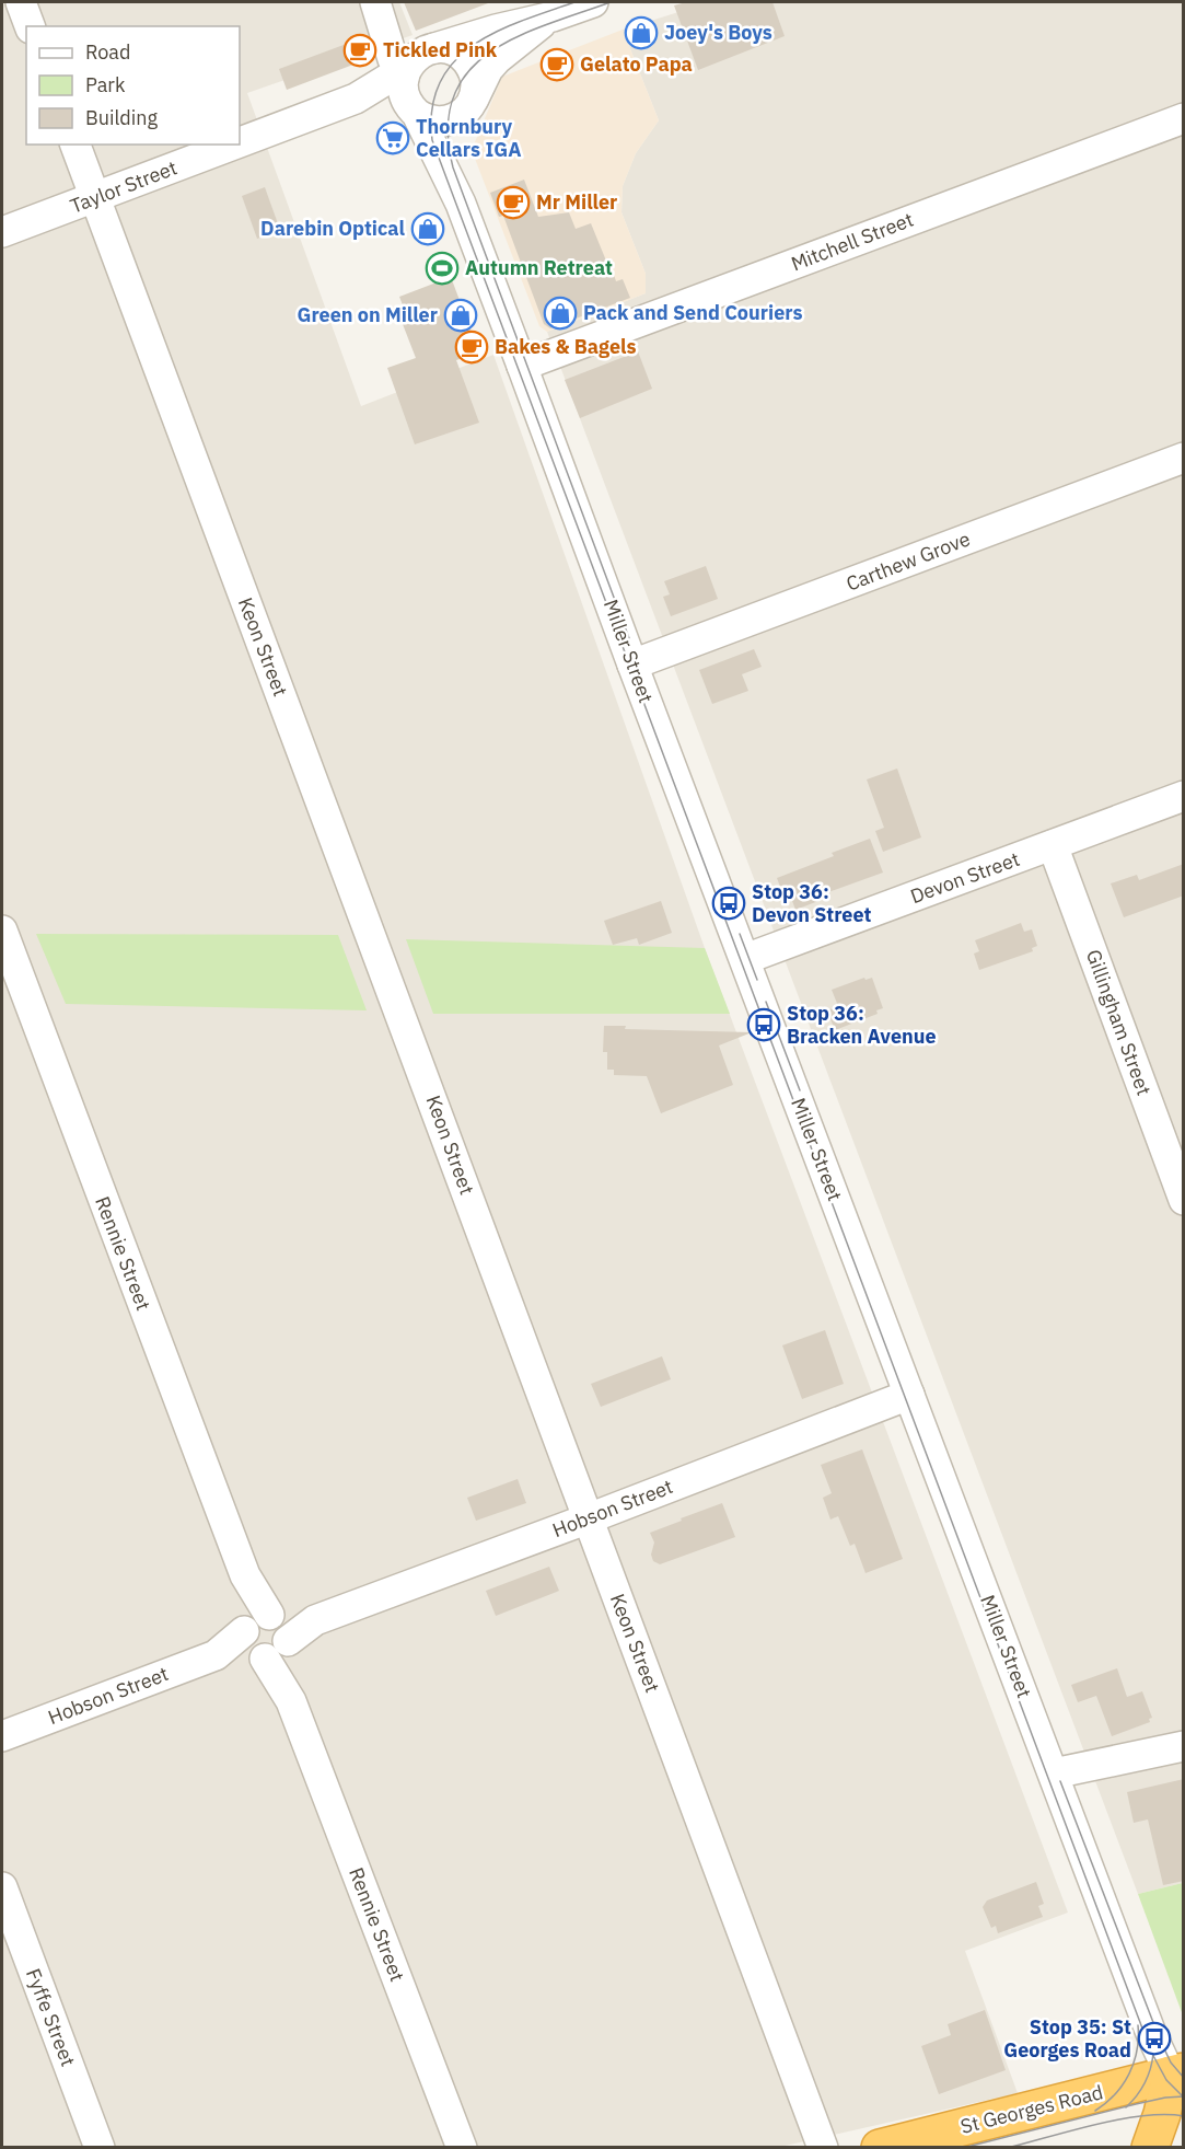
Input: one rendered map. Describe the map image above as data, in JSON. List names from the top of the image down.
{
  "streets": {
    "highway": ["St Georges Road"],
    "street": [
      "Taylor Street",
      "Mitchell Street",
      "Carthew Grove",
      "Keon Street",
      "Miller Street",
      "Devon Street",
      "Gillingham Street",
      "Rennie Street",
      "Hobson Street",
      "Fyffe Street"
    ]
  },
  "crossings": [
    ["Taylor Street", "Keon Street"],
    ["Taylor Street", "Miller Street"],
    ["Mitchell Street", "Miller Street"],
    ["Carthew Grove", "Miller Street"],
    ["Keon Street", "Hobson Street"],
    ["Miller Street", "Devon Street"],
    ["Miller Street", "Hobson Street"],
    ["Miller Street", "St Georges Road"],
    ["Devon Street", "Gillingham Street"],
    ["Rennie Street", "Hobson Street"]
  ],
  "places": {
    "shop": [
      "Joey's Boys",
      "Darebin Optical",
      "Pack and Send Couriers",
      "Green on Miller"
    ],
    "cafe": [
      "Tickled Pink",
      "Gelato Papa",
      "Mr Miller",
      "Bakes & Bagels"
    ],
    "supermarket": ["Thornbury Cellars IGA"],
    "sports": ["Autumn Retreat"],
    "bus stop": ["Stop 36: Devon Street", "Stop 36: Bracken Avenue", "Stop 35: St Georges Road"]
  },
  "legend": ["Road", "Park", "Building"]
}
